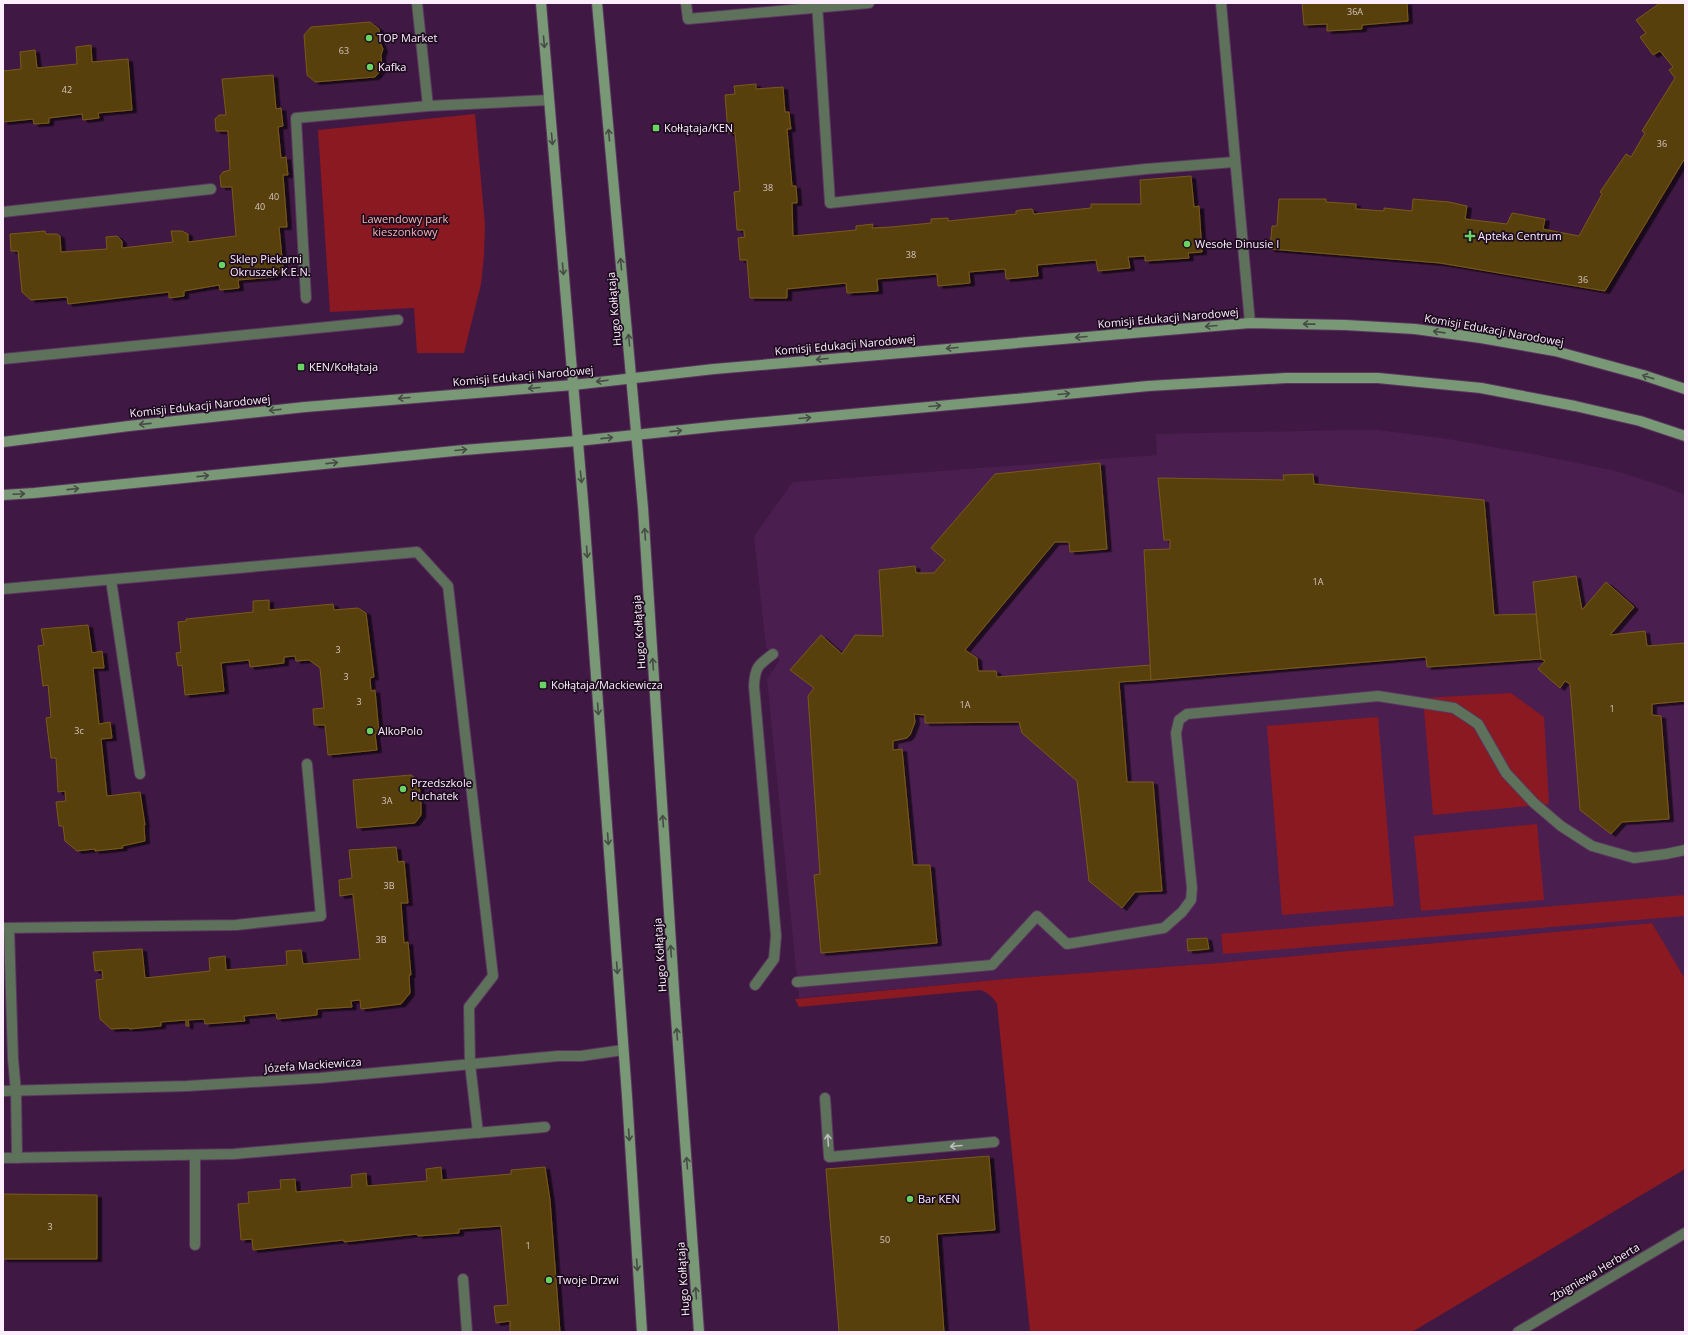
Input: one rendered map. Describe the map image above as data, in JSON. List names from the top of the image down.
{
  "streets": {
    "street": [
      "Hugo Kołłątaja",
      "Komisji Edukacji Narodowej",
      "Józefa Mackiewicza",
      "Zbigniewa Herberta"
    ]
  },
  "crossings": [
    ["Hugo Kołłątaja", "Komisji Edukacji Narodowej"]
  ],
  "parks": ["Lawendowy park kieszonkowy"],
  "places": {
    "other": [
      "TOP Market",
      "Kafka",
      "Wesołe Dinusie I",
      "Sklep Piekarni Okruszek K.E.N.",
      "AlkoPolo",
      "Przedszkole Puchatek",
      "Bar KEN",
      "Twoje Drzwi"
    ],
    "transit": ["Kołłątaja/KEN", "KEN/Kołłątaja", "Kołłątaja/Mackiewicza"],
    "health": ["Apteka Centrum"]
  },
  "house_numbers": [
    "36A",
    "63",
    "42",
    "36",
    "38",
    "40",
    "40",
    "38",
    "36",
    "1A",
    "3",
    "3",
    "3",
    "1A",
    "1",
    "3c",
    "3A",
    "3B",
    "3B",
    "3",
    "50",
    "1"
  ]
}
